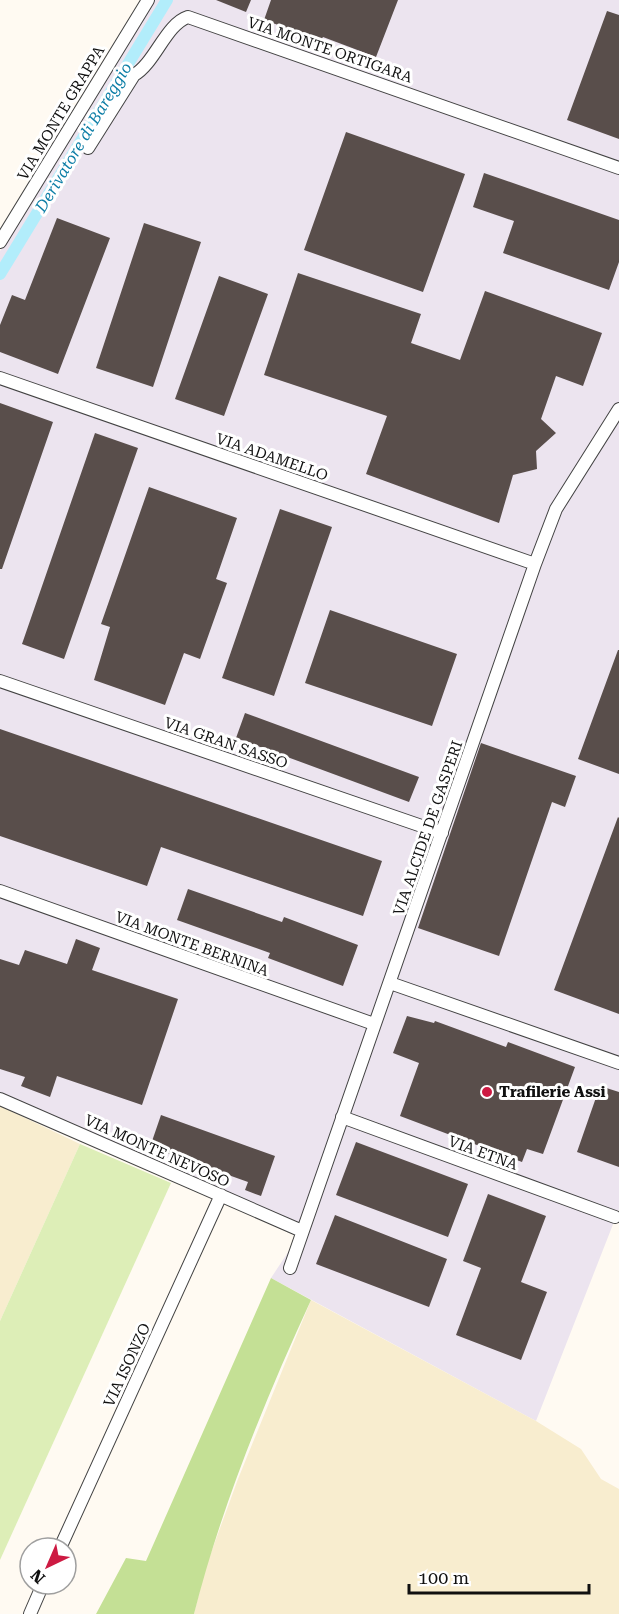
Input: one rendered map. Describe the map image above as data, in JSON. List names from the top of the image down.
{
  "streets": {
    "street": [
      "VIA MONTE ORTIGARA",
      "VIA MONTE GRAPPA",
      "VIA ADAMELLO",
      "VIA GRAN SASSO",
      "VIA ALCIDE DE GASPERI",
      "VIA MONTE BERNINA",
      "VIA MONTE NEVOSO",
      "VIA ETNA",
      "VIA ISONZO"
    ]
  },
  "crossings": [
    ["VIA ADAMELLO", "VIA ALCIDE DE GASPERI"],
    ["VIA GRAN SASSO", "VIA ALCIDE DE GASPERI"],
    ["VIA ALCIDE DE GASPERI", "VIA MONTE BERNINA"],
    ["VIA ALCIDE DE GASPERI", "VIA MONTE NEVOSO"],
    ["VIA ALCIDE DE GASPERI", "VIA ETNA"],
    ["VIA MONTE NEVOSO", "VIA ISONZO"]
  ],
  "water": ["Derivatore di Bareggio"],
  "places": ["Trafilerie Assi"],
  "scale_bar": "100 m",
  "north": "bottom left"
}
